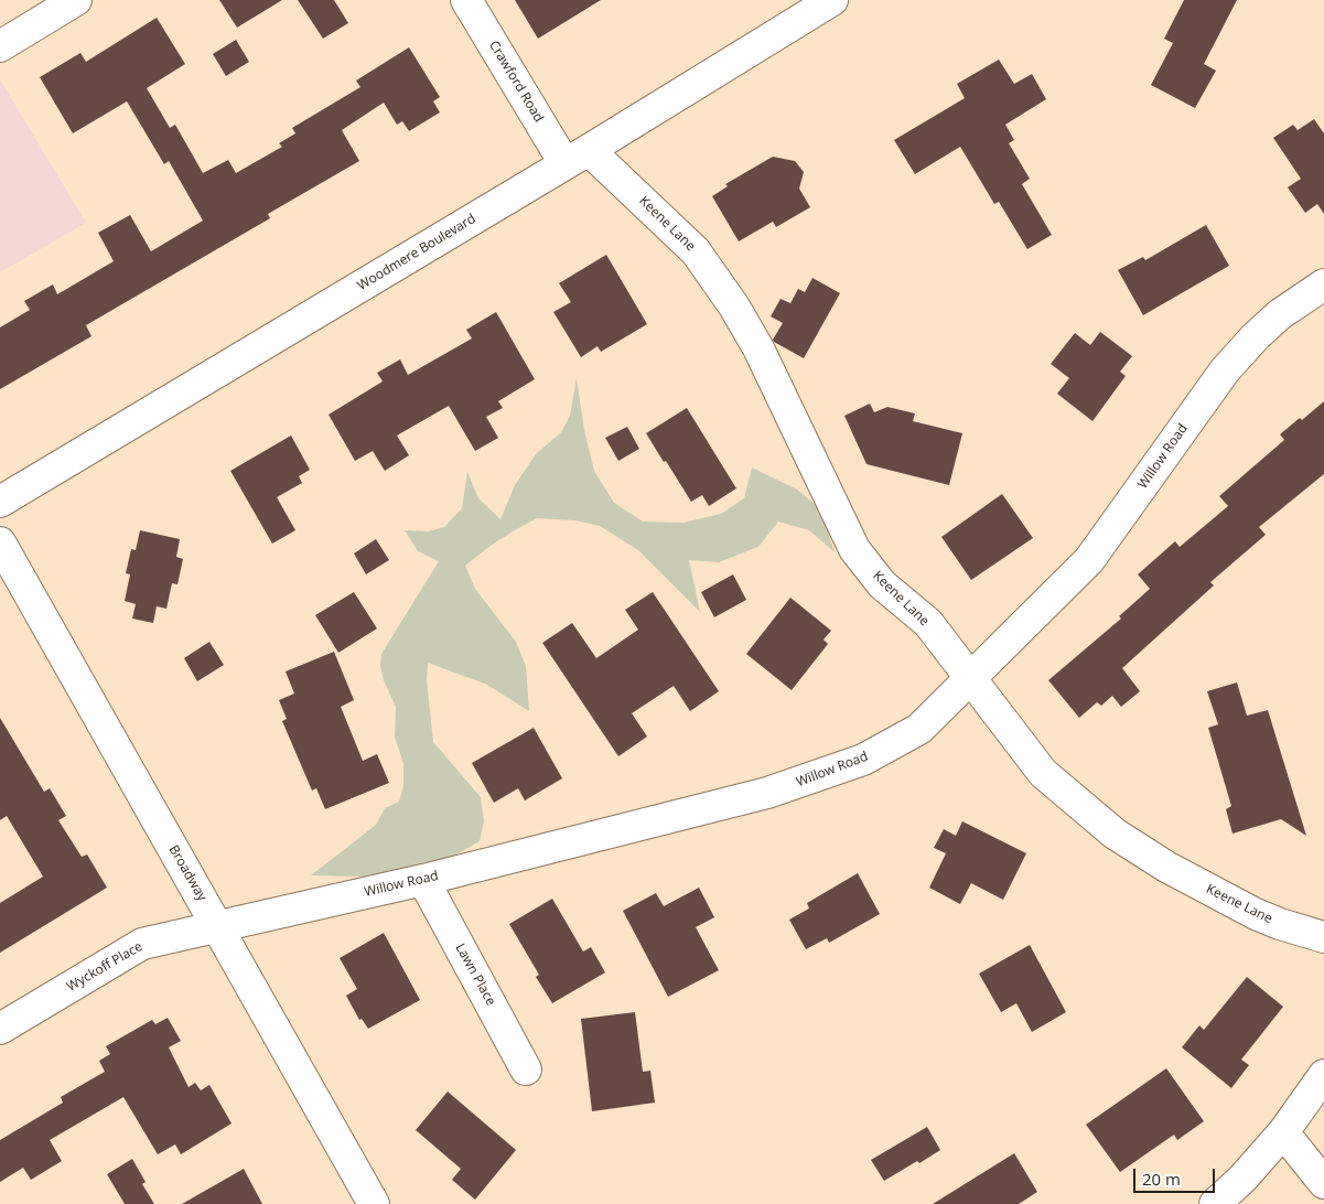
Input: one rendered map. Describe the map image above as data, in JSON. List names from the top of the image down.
{
  "streets": {
    "street": [
      "Crawford Road",
      "Keene Lane",
      "Woodmere Boulevard",
      "Willow Road",
      "Broadway",
      "Wyckoff Place",
      "Lawn Place"
    ]
  },
  "crossings": [
    ["Crawford Road", "Keene Lane"],
    ["Crawford Road", "Woodmere Boulevard"],
    ["Keene Lane", "Woodmere Boulevard"],
    ["Keene Lane", "Willow Road"],
    ["Willow Road", "Broadway"],
    ["Willow Road", "Wyckoff Place"],
    ["Willow Road", "Lawn Place"],
    ["Broadway", "Wyckoff Place"]
  ],
  "scale_bar": "20 m"
}
